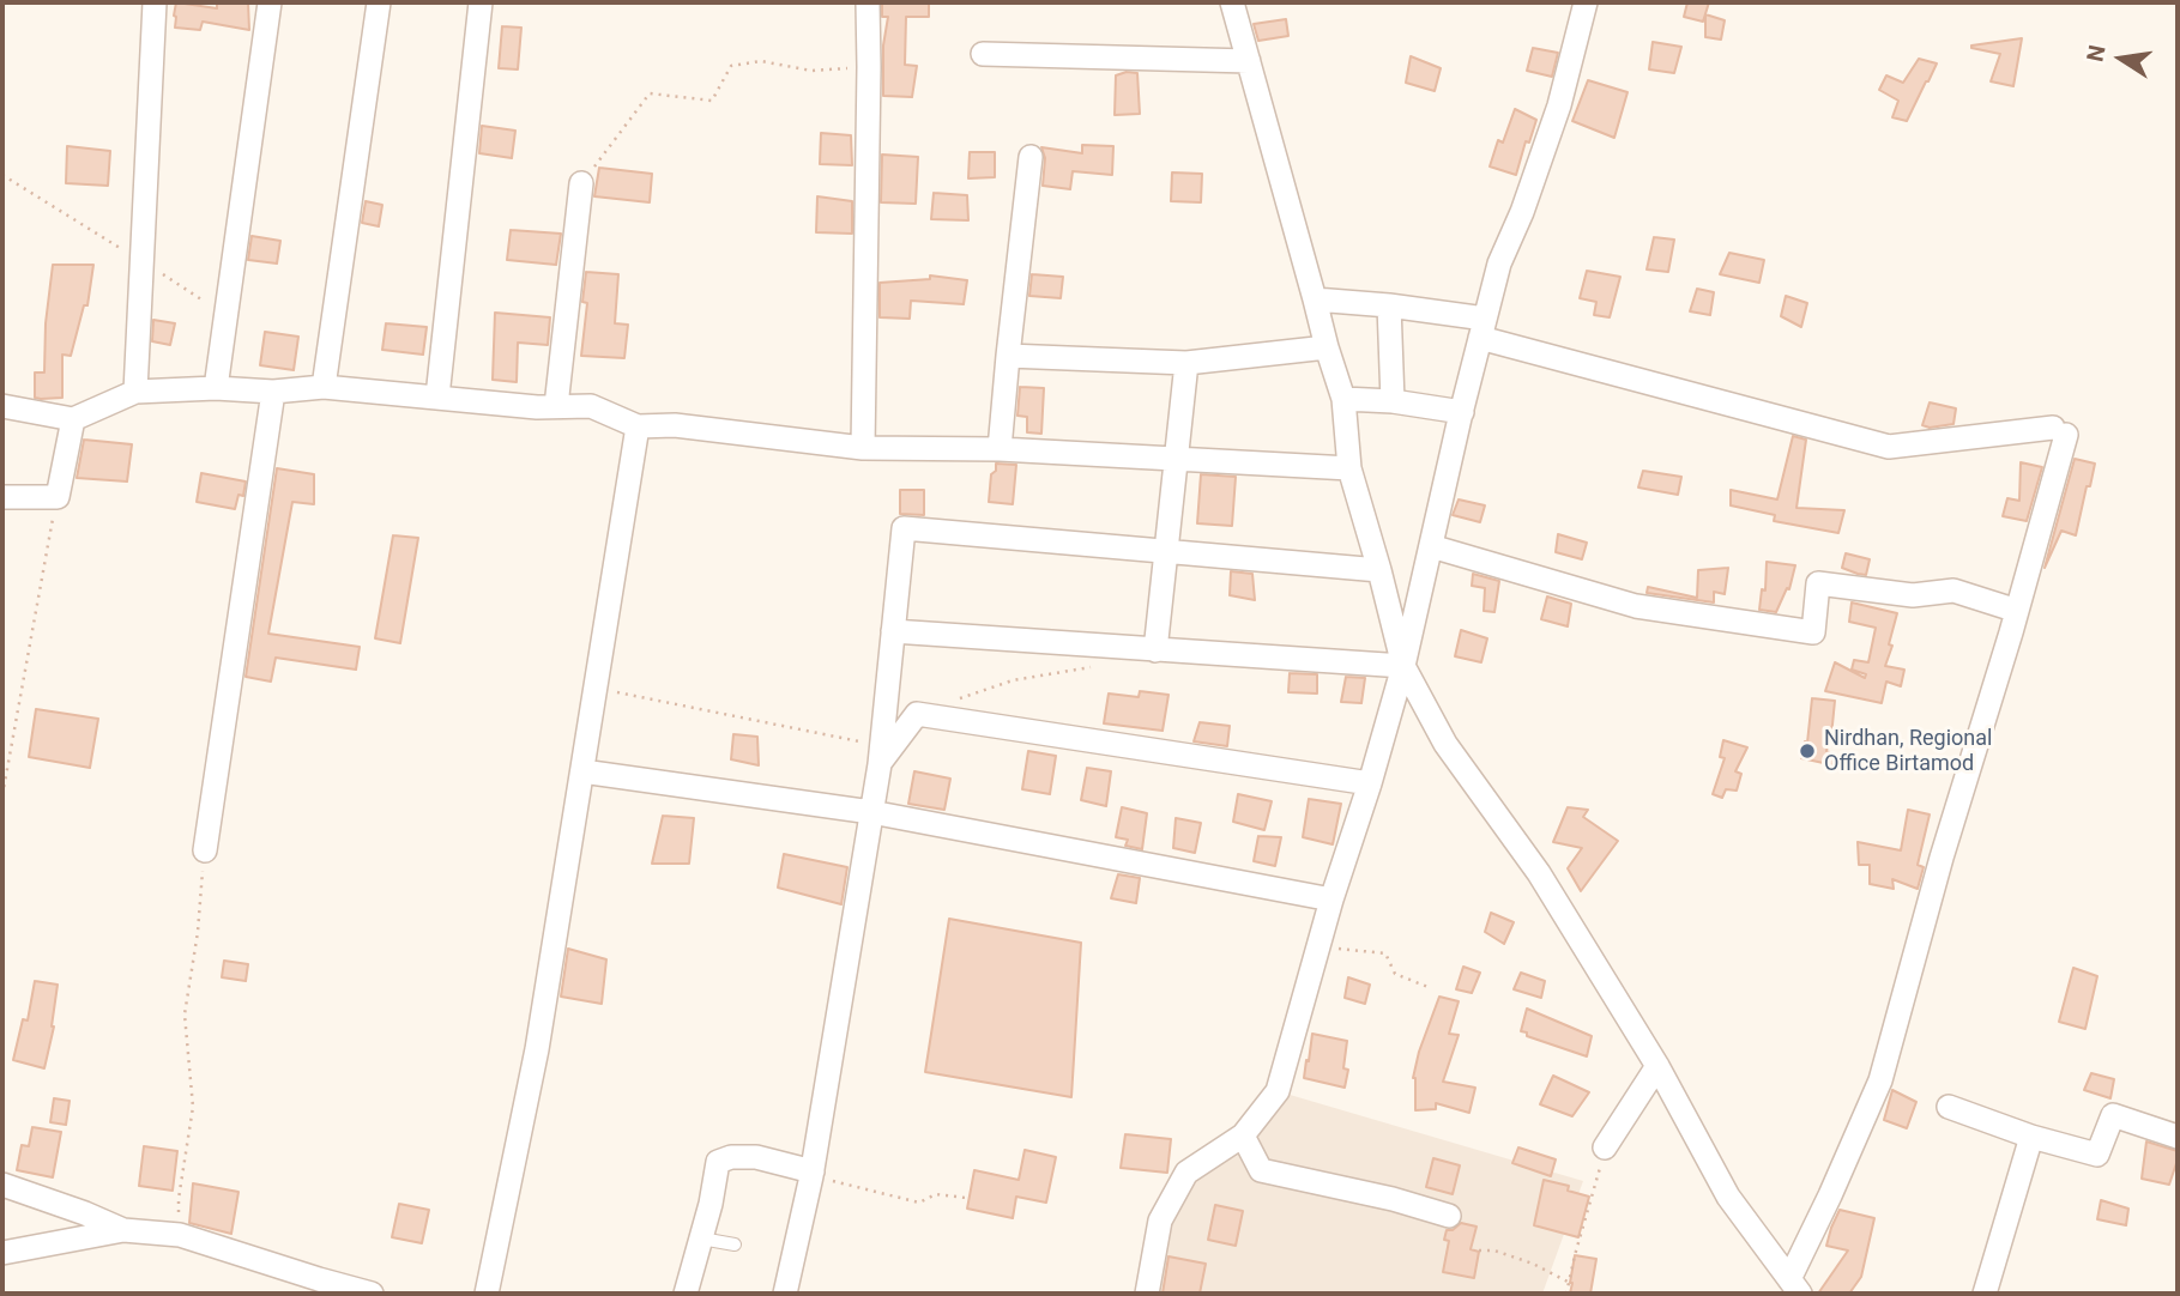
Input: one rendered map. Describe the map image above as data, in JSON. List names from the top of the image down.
{
  "places": ["Nirdhan, Regional Office Birtamod"],
  "north": "left"
}
